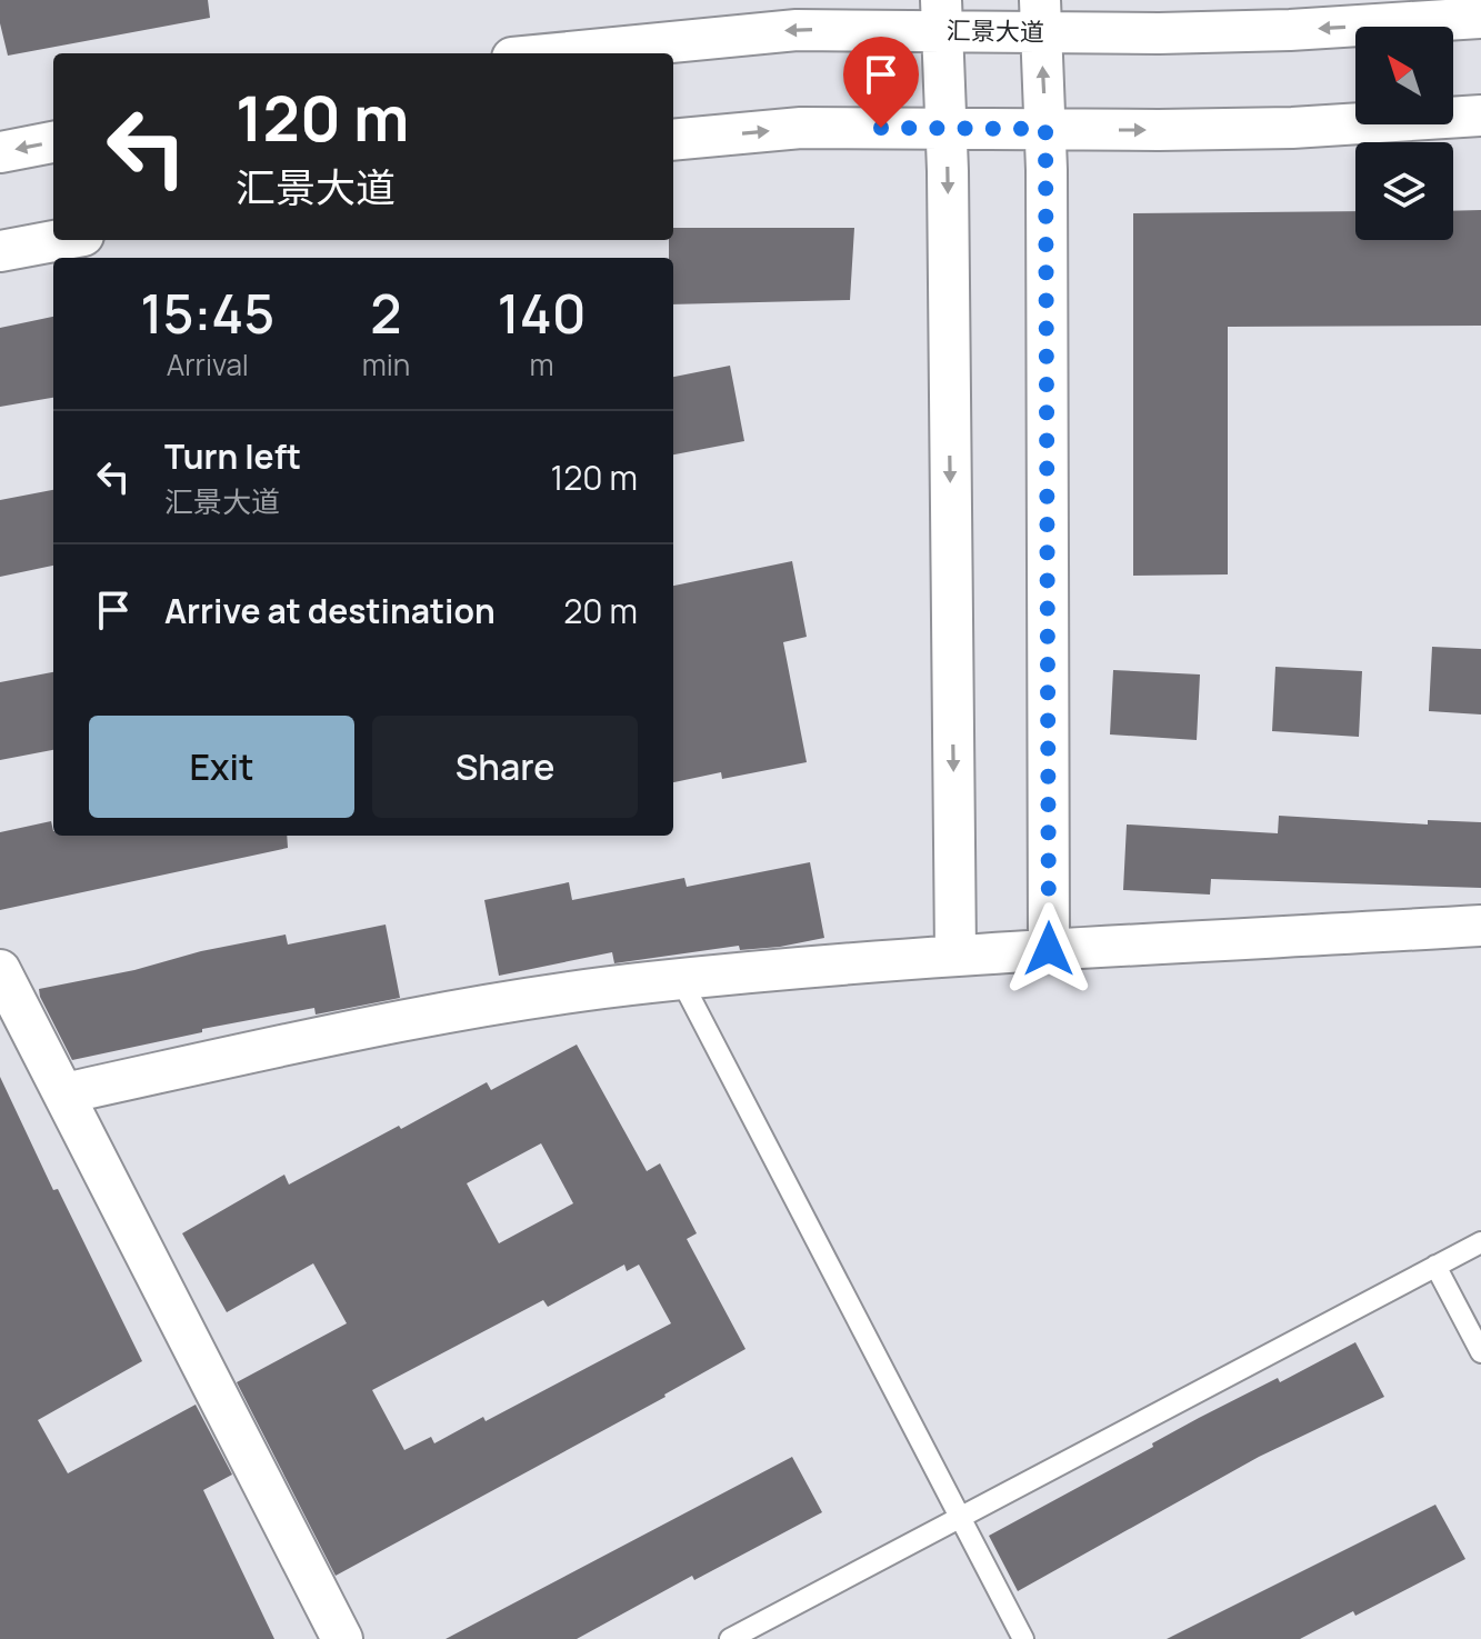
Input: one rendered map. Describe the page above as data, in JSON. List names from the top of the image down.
{
  "streets": {
    "street": ["汇景大道"]
  },
  "north": "top left",
  "page": {
    "turn": ["120 m", "汇景大道"],
    "eta": [
      "15:45",
      "Arrival",
      "2",
      "min",
      "140",
      "m"
    ],
    "list": [
      {
        "name": "Turn left",
        "note": "汇景大道",
        "value": "120 m"
      },
      {
        "name": "Arrive at destination",
        "value": "20 m"
      }
    ],
    "buttons": ["Exit", "Share"]
  }
}
